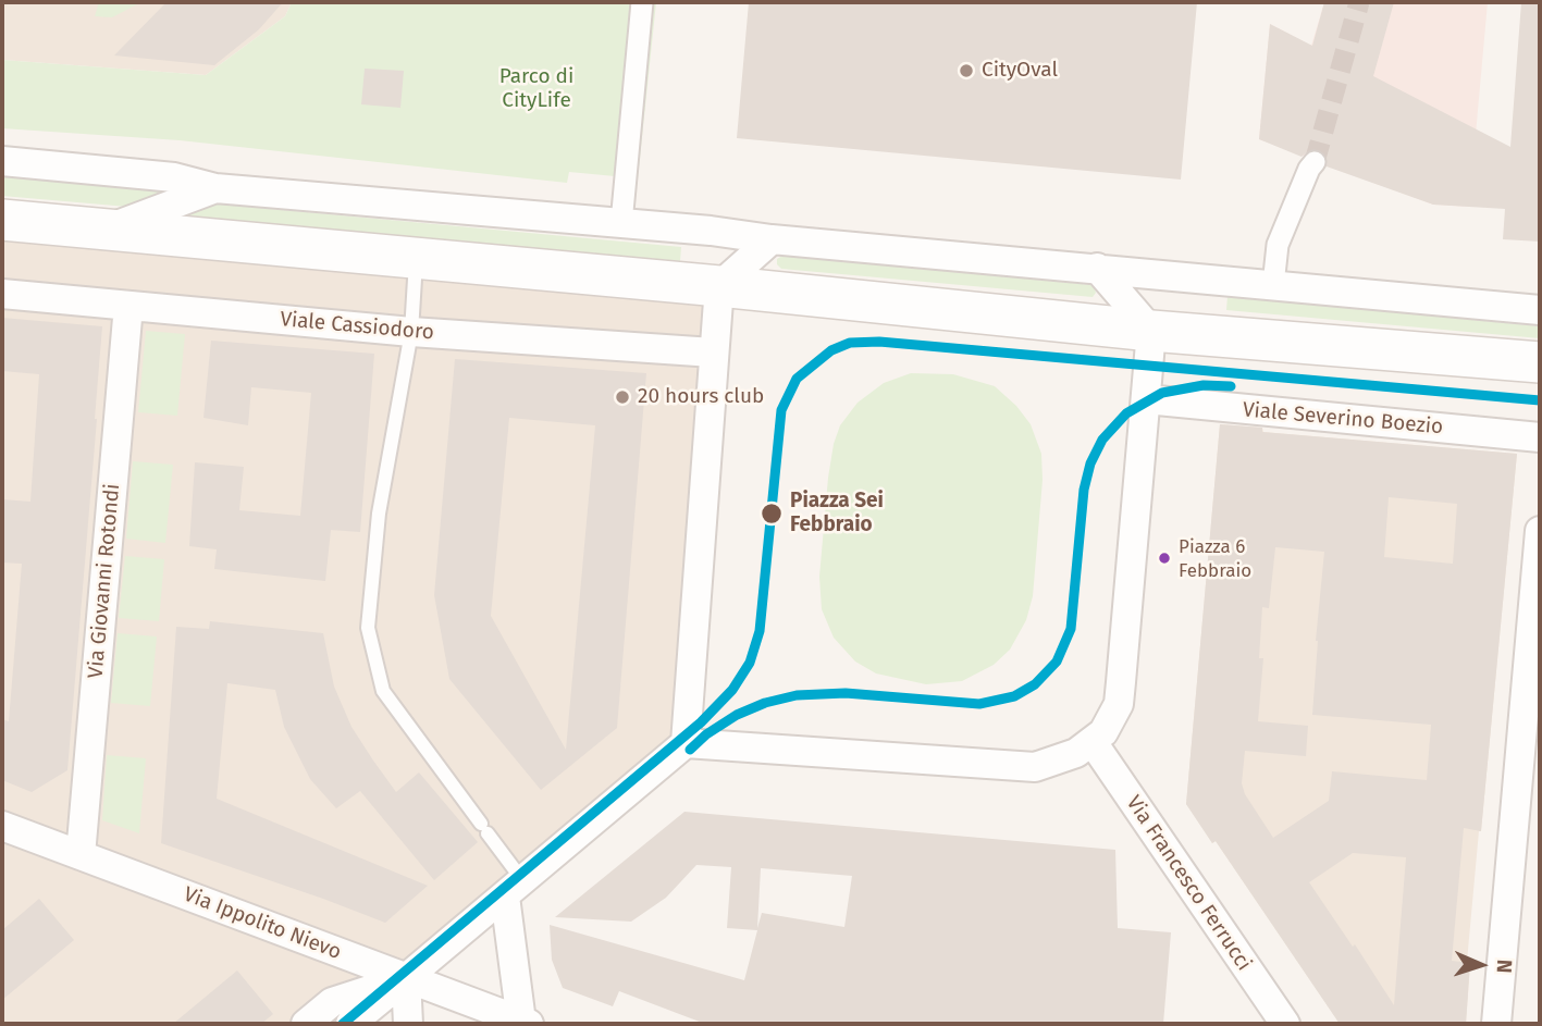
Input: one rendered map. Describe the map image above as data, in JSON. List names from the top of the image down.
{
  "streets": {
    "street": [
      "Viale Cassiodoro",
      "Viale Severino Boezio",
      "Via Giovanni Rotondi",
      "Via Francesco Ferrucci",
      "Via Ippolito Nievo"
    ]
  },
  "crossings": [
    ["Viale Cassiodoro", "Via Giovanni Rotondi"],
    ["Via Giovanni Rotondi", "Via Ippolito Nievo"]
  ],
  "parks": ["Parco di CityLife"],
  "places": [
    "CityOval",
    "20 hours club",
    "Piazza Sei Febbraio",
    "Piazza 6 Febbraio"
  ],
  "north": "right"
}
